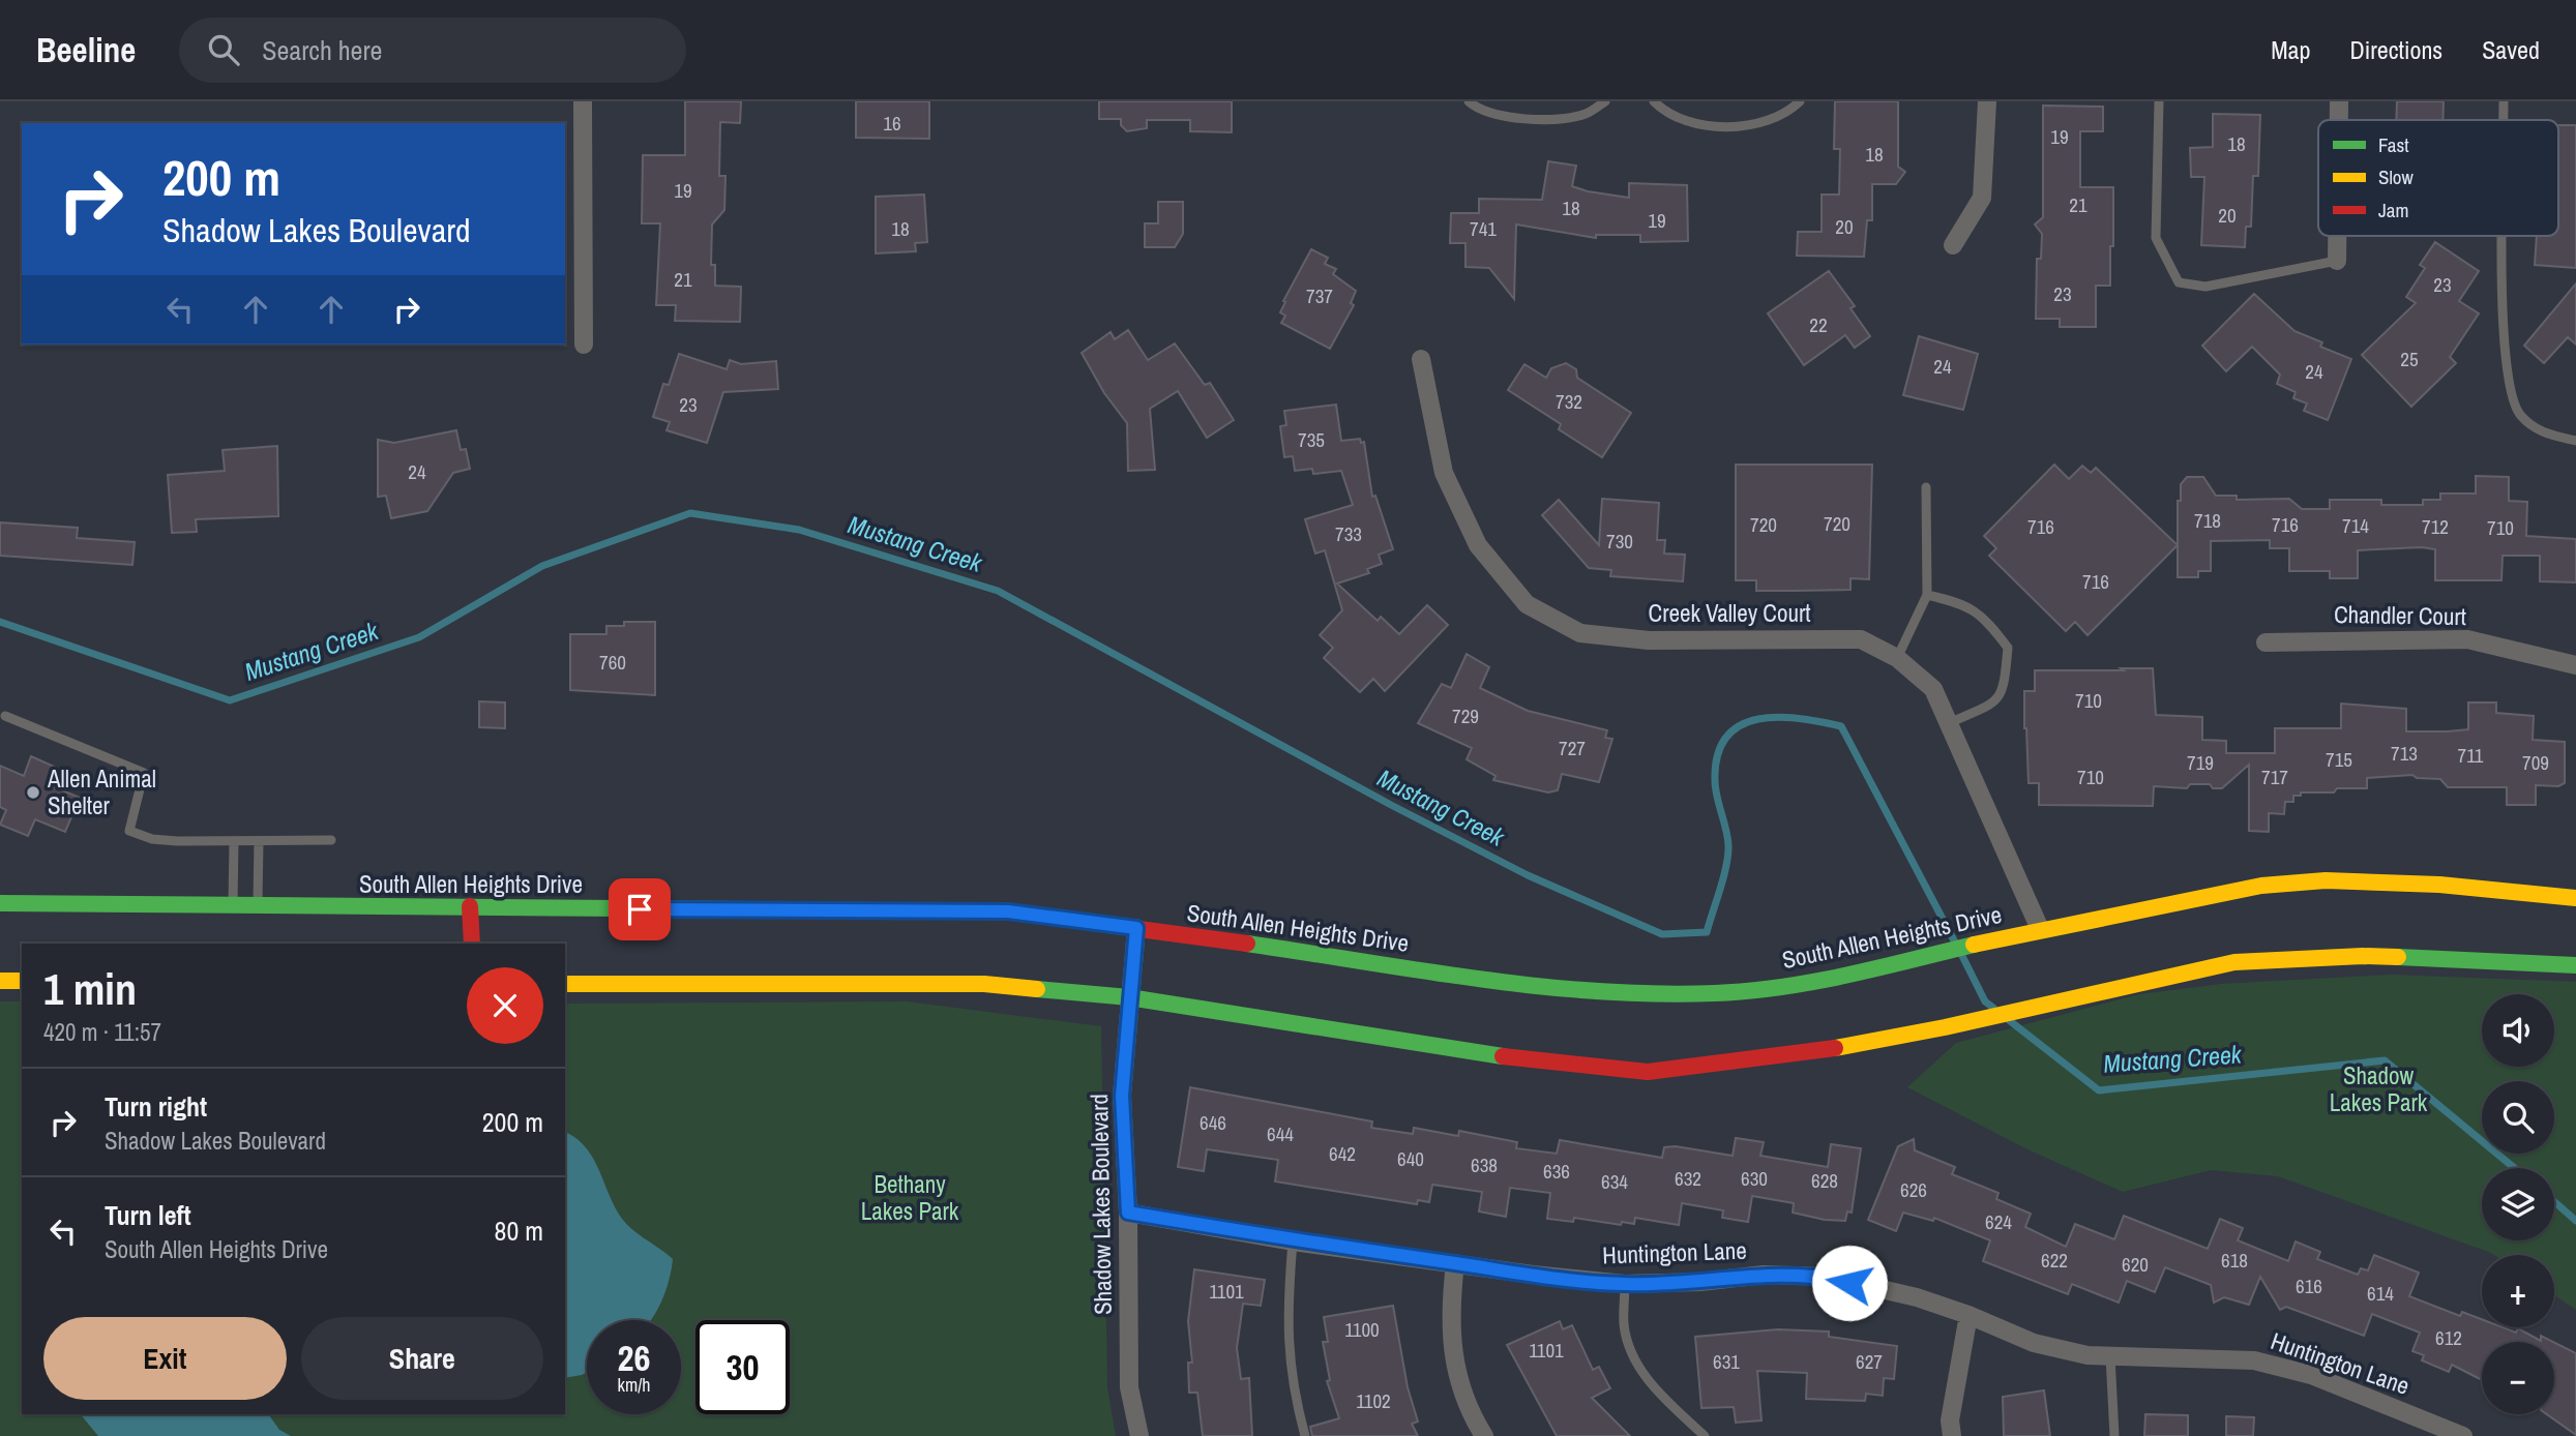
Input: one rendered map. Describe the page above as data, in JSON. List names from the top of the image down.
{
  "streets": {
    "main road": ["South Allen Heights Drive"],
    "street": [
      "Creek Valley Court",
      "Chandler Court",
      "Shadow Lakes Boulevard",
      "Huntington Lane"
    ]
  },
  "crossings": [
    ["Creek Valley Court", "South Allen Heights Drive"],
    ["South Allen Heights Drive", "Shadow Lakes Boulevard"],
    ["Shadow Lakes Boulevard", "Huntington Lane"]
  ],
  "water": ["Mustang Creek"],
  "parks": ["Shadow Lakes Park", "Bethany Lakes Park"],
  "places": ["Allen Animal Shelter"],
  "house_numbers": [
    "16",
    "19",
    "18",
    "18",
    "19",
    "21",
    "18",
    "20",
    "19",
    "20",
    "18",
    "741",
    "21",
    "23",
    "23",
    "737",
    "22",
    "25",
    "24",
    "24",
    "732",
    "23",
    "735",
    "24",
    "718",
    "720",
    "720",
    "716",
    "714",
    "716",
    "712",
    "710",
    "733",
    "730",
    "716",
    "760",
    "710",
    "729",
    "727",
    "713",
    "711",
    "715",
    "719",
    "709",
    "710",
    "717",
    "646",
    "644",
    "642",
    "640",
    "638",
    "636",
    "632",
    "630",
    "628",
    "634",
    "626",
    "624",
    "622",
    "618",
    "620",
    "616",
    "1101",
    "614",
    "1100",
    "612",
    "1101",
    "631",
    "627",
    "1102"
  ],
  "legend": ["Fast", "Slow", "Jam"],
  "page": {
    "header": "Beeline",
    "search": "Search here",
    "nav": ["Map", "Directions", "Saved"],
    "turn": ["200 m", "Shadow Lakes Boulevard"],
    "heading": ["1 min", "420 m · 11:57"],
    "map_buttons": ["+", "−"],
    "list": [
      {
        "name": "Turn right",
        "note": "Shadow Lakes Boulevard",
        "value": "200 m"
      },
      {
        "name": "Turn left",
        "note": "South Allen Heights Drive",
        "value": "80 m"
      }
    ],
    "buttons": ["Exit", "Share"],
    "speed": "26 km/h",
    "limit": "30"
  }
}
